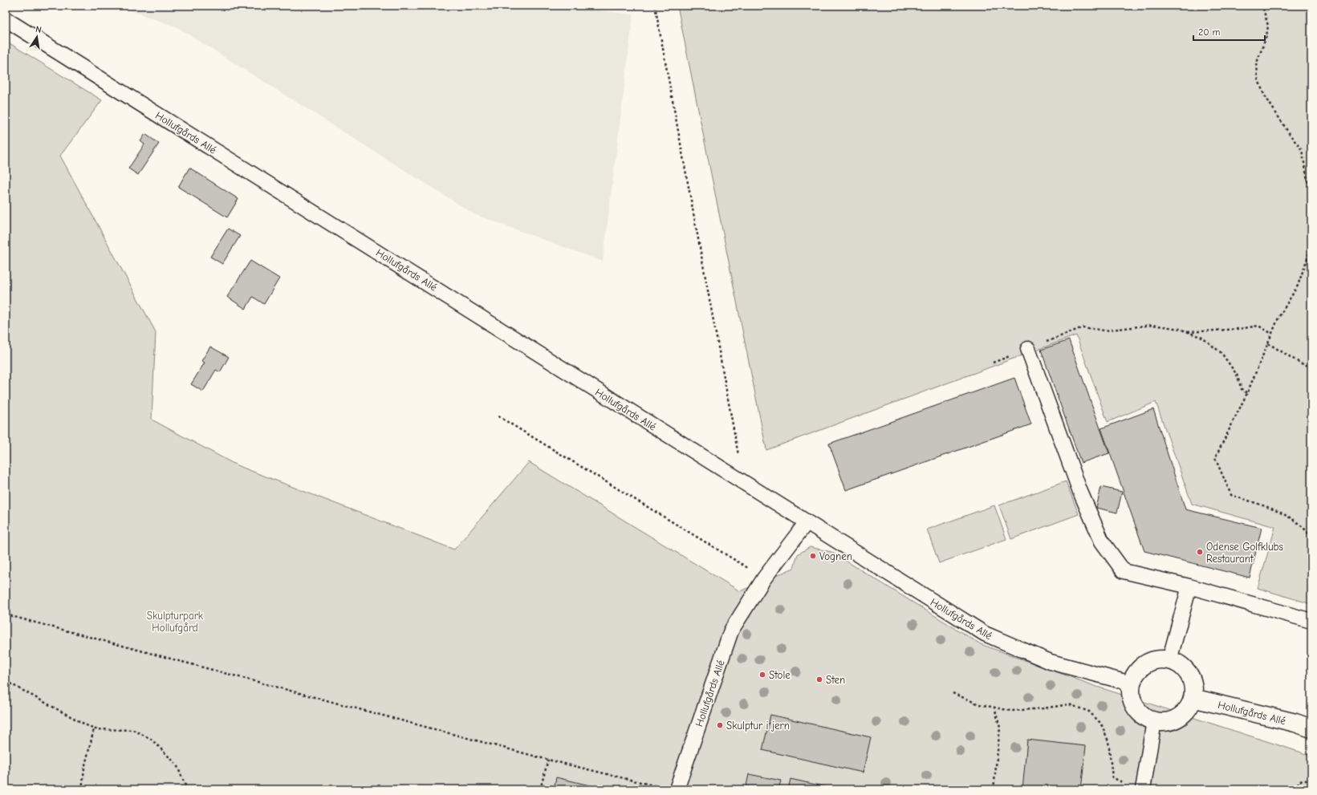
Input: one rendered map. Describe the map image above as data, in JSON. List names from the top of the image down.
{
  "streets": {
    "street": ["Hollufgårds Allé"]
  },
  "parks": ["Skulpturpark Hollufgård"],
  "places": [
    "Odense Golfklubs Restaurant",
    "Vognen",
    "Stole",
    "Sten",
    "Skulptur i jern"
  ],
  "scale_bar": "20 m",
  "north": "top"
}
